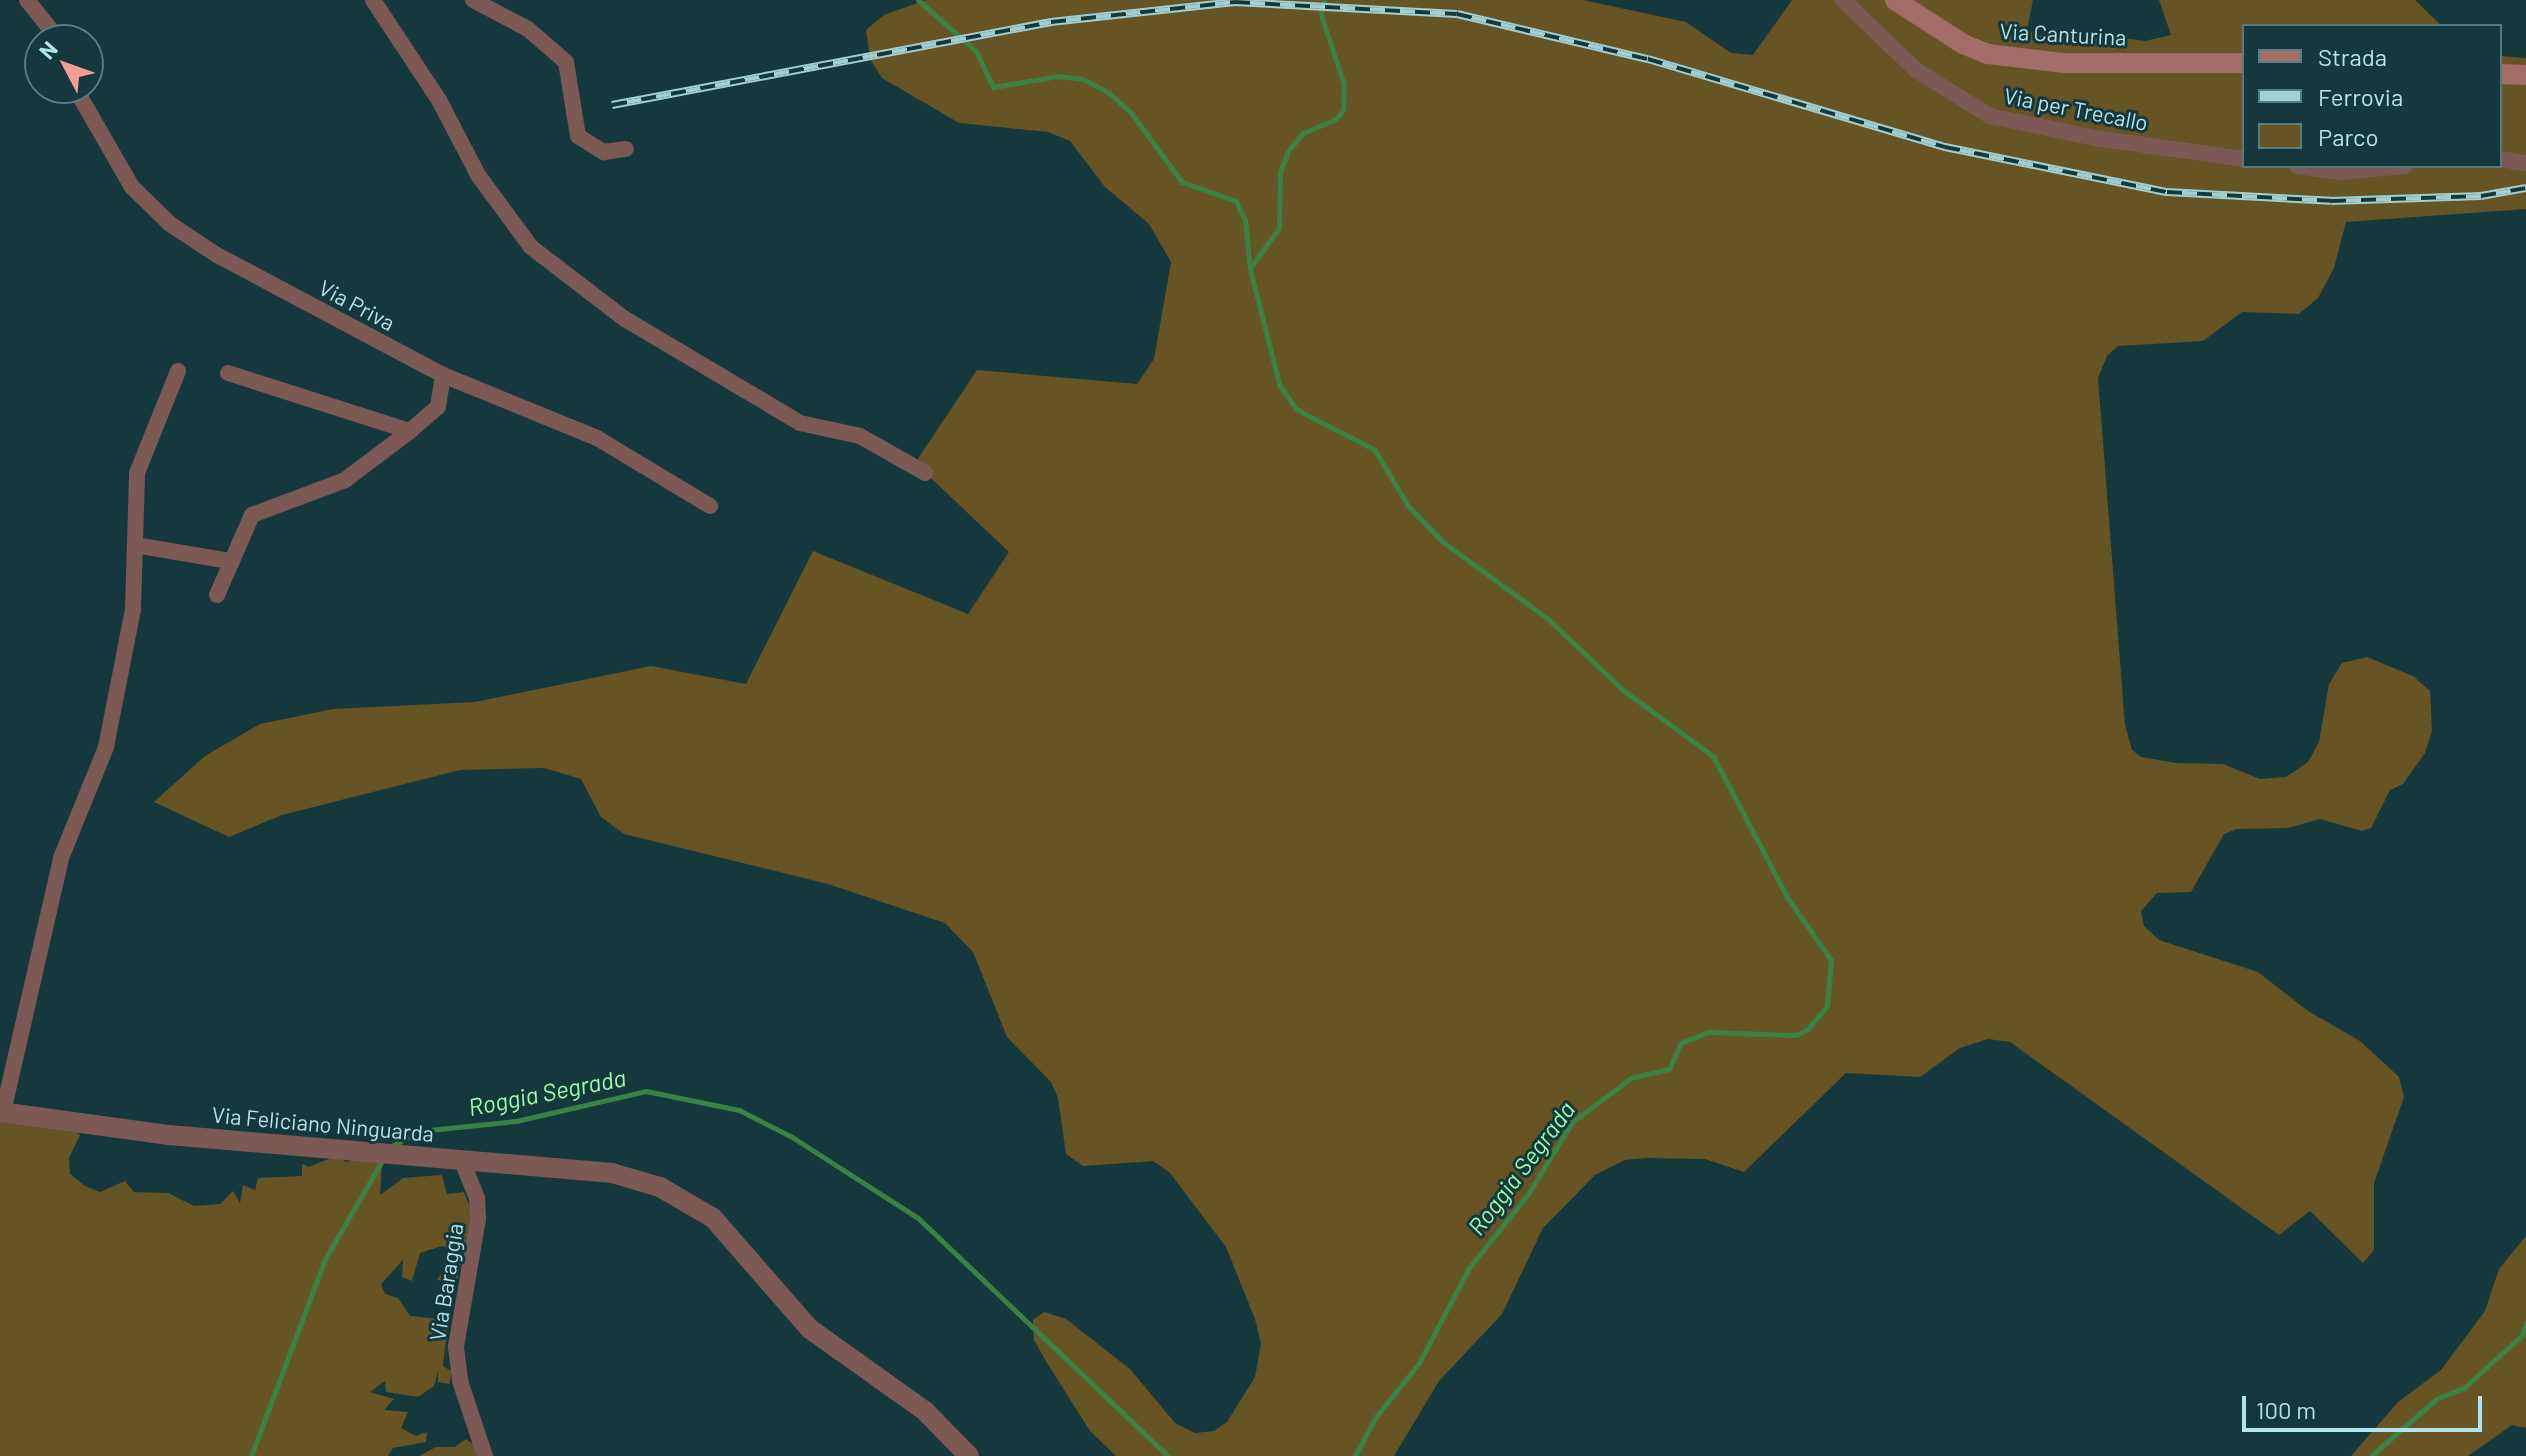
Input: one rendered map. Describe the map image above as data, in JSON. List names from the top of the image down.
{
  "streets": {
    "main road": ["Via Canturina"],
    "street": [
      "Via per Trecallo",
      "Via Priva",
      "Via Feliciano Ninguarda",
      "Via Baraggia"
    ]
  },
  "crossings": [
    ["Via Feliciano Ninguarda", "Via Baraggia"]
  ],
  "water": ["Roggia Segrada"],
  "legend": ["Strada", "Ferrovia", "Parco"],
  "scale_bar": "100 m",
  "north": "top left"
}
